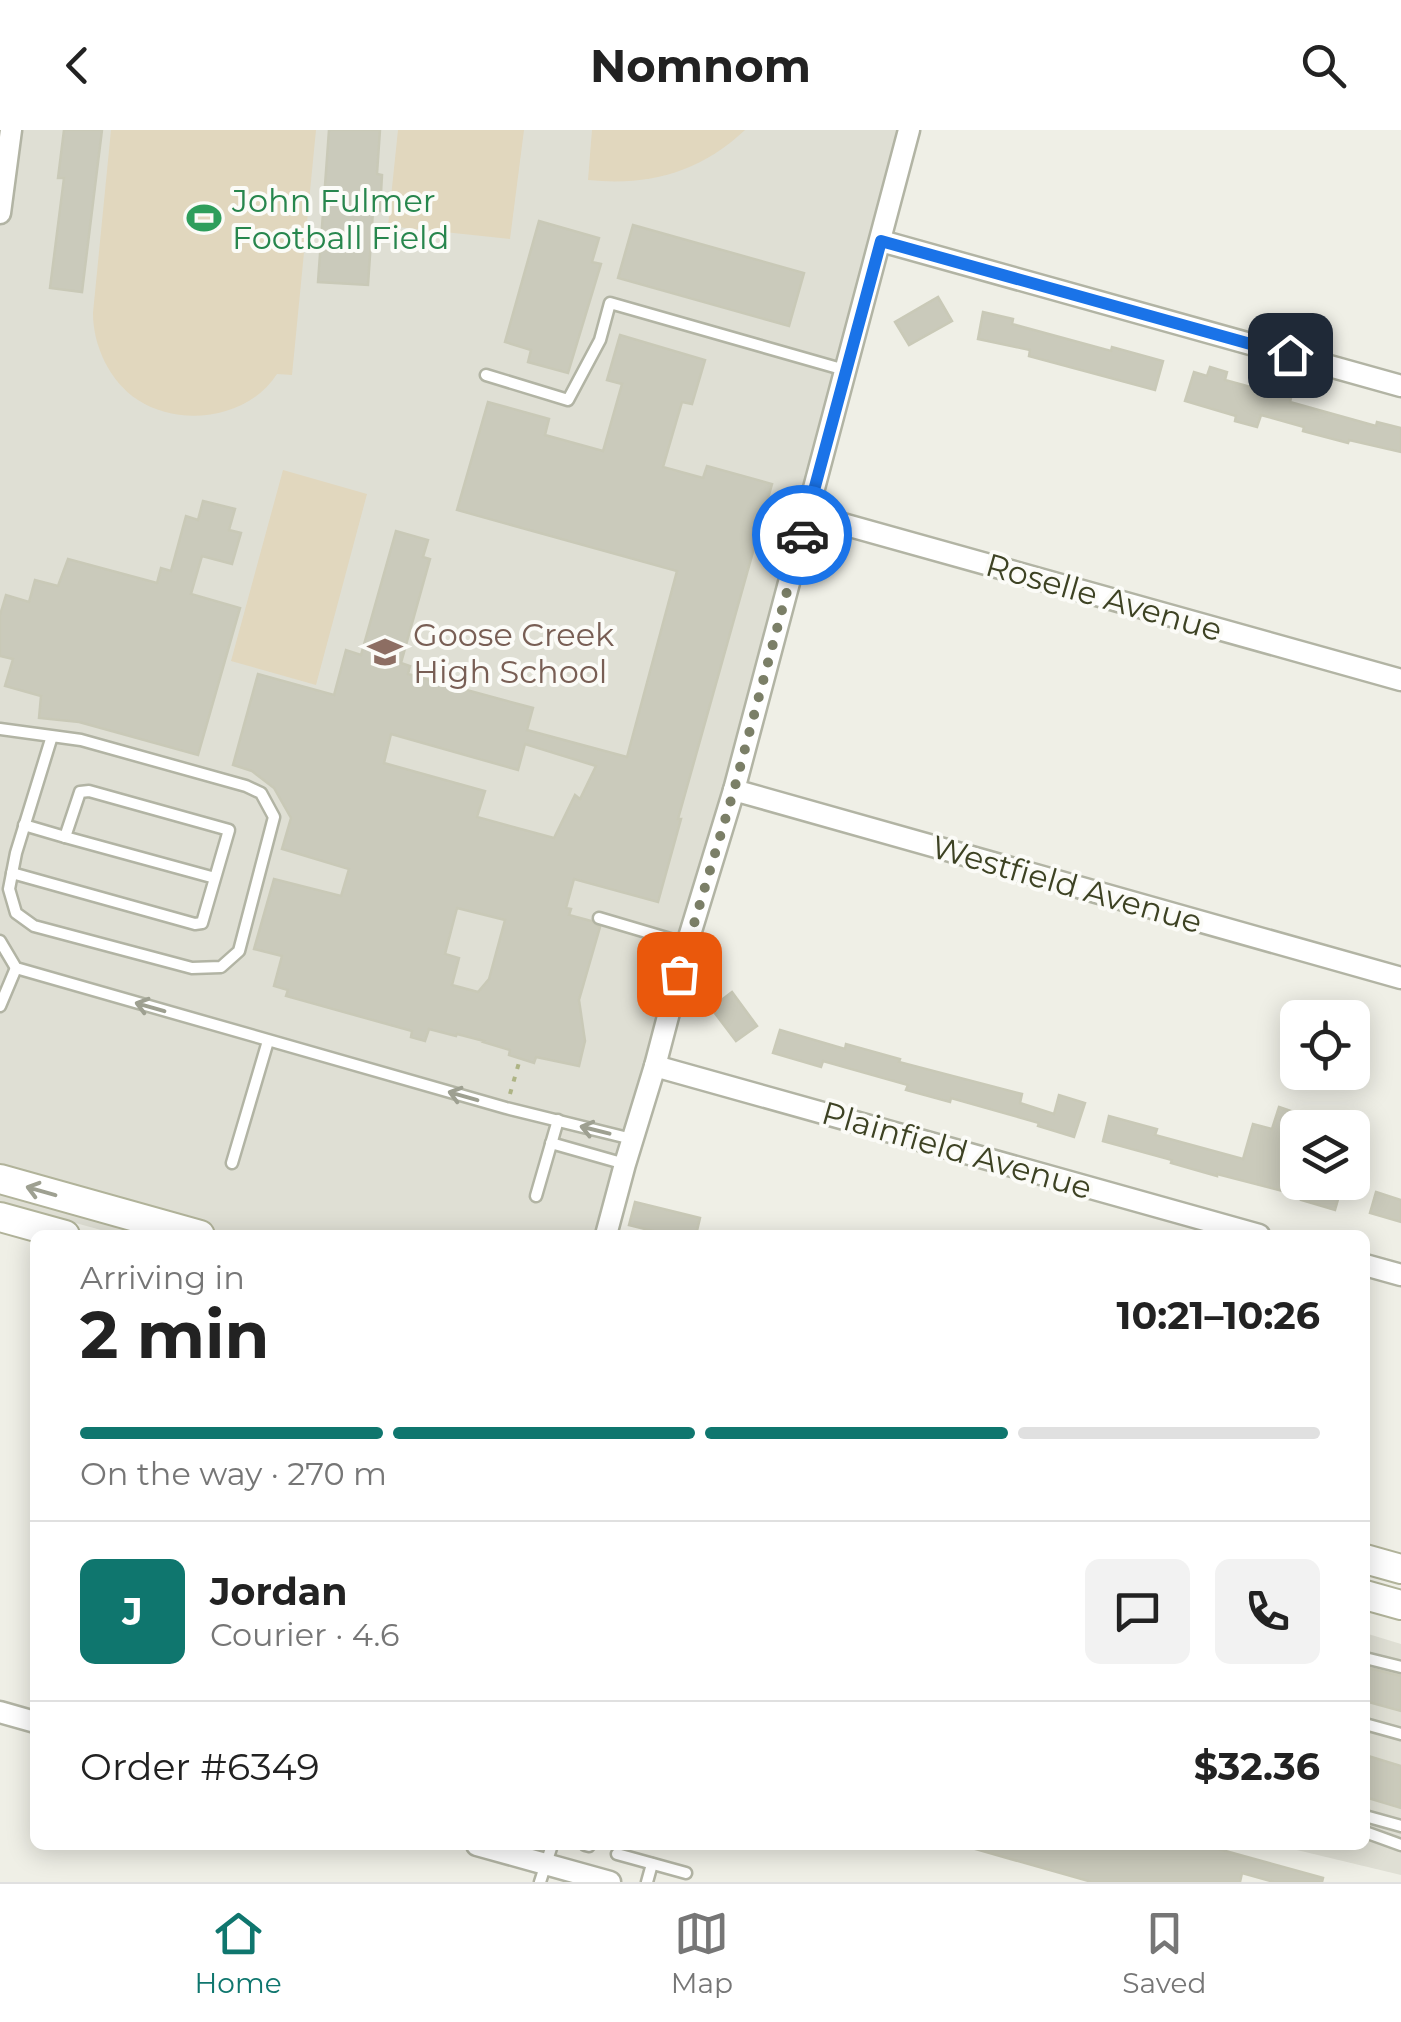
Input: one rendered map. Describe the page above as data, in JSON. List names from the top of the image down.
{
  "streets": {
    "street": ["Roselle Avenue", "Westfield Avenue", "Plainfield Avenue"]
  },
  "places": {
    "sports": ["John Fulmer Football Field"],
    "school or university": ["Goose Creek High School"]
  },
  "page": {
    "header": "Nomnom",
    "heading": ["2 min", "Arriving in", "10:21–10:26"],
    "panel": [
      "Jordan",
      "Courier · 4.6",
      "Order #6349",
      "$32.36"
    ],
    "bar": "On the way · 270 m",
    "round": "J",
    "tabs": ["Home", "Map", "Saved"]
  }
}
